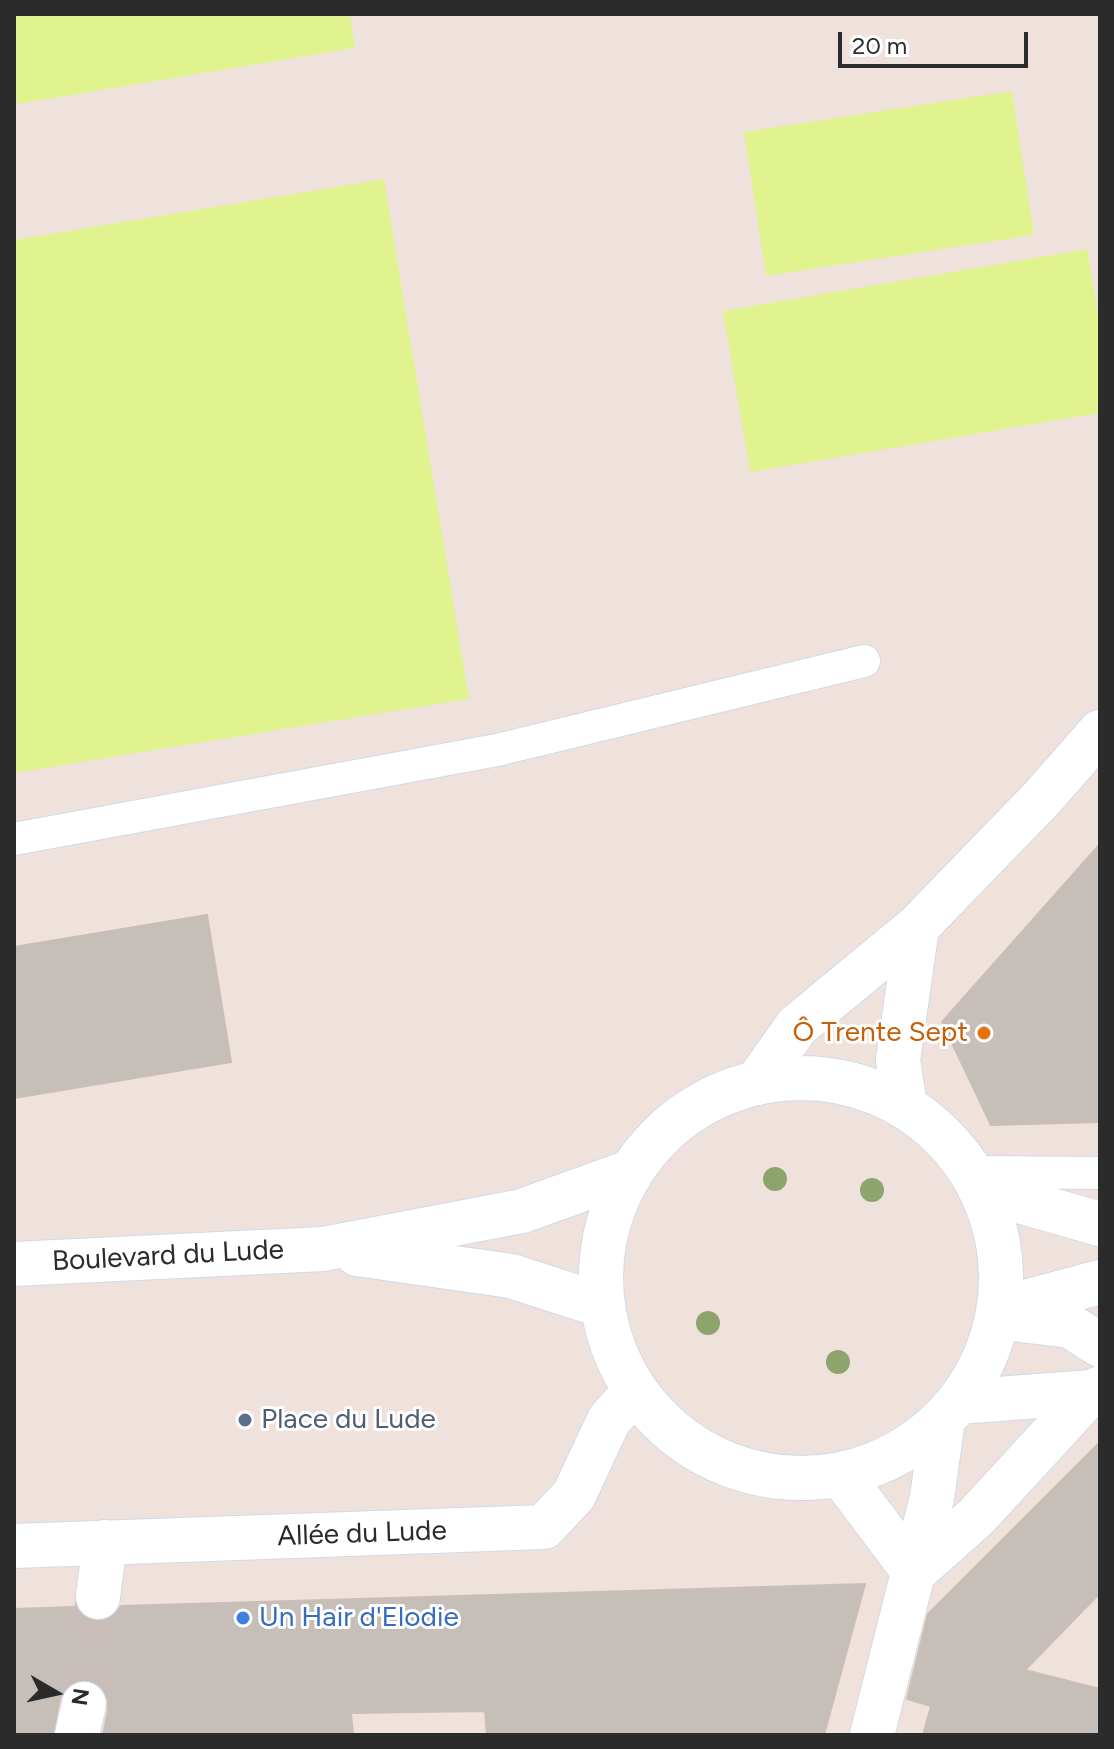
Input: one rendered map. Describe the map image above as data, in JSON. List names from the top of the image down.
{
  "streets": {
    "main road": ["Boulevard du Lude", "Allée du Lude"]
  },
  "places": ["Ô Trente Sept", "Place du Lude", "Un Hair d'Elodie"],
  "scale_bar": "20 m",
  "north": "right"
}
